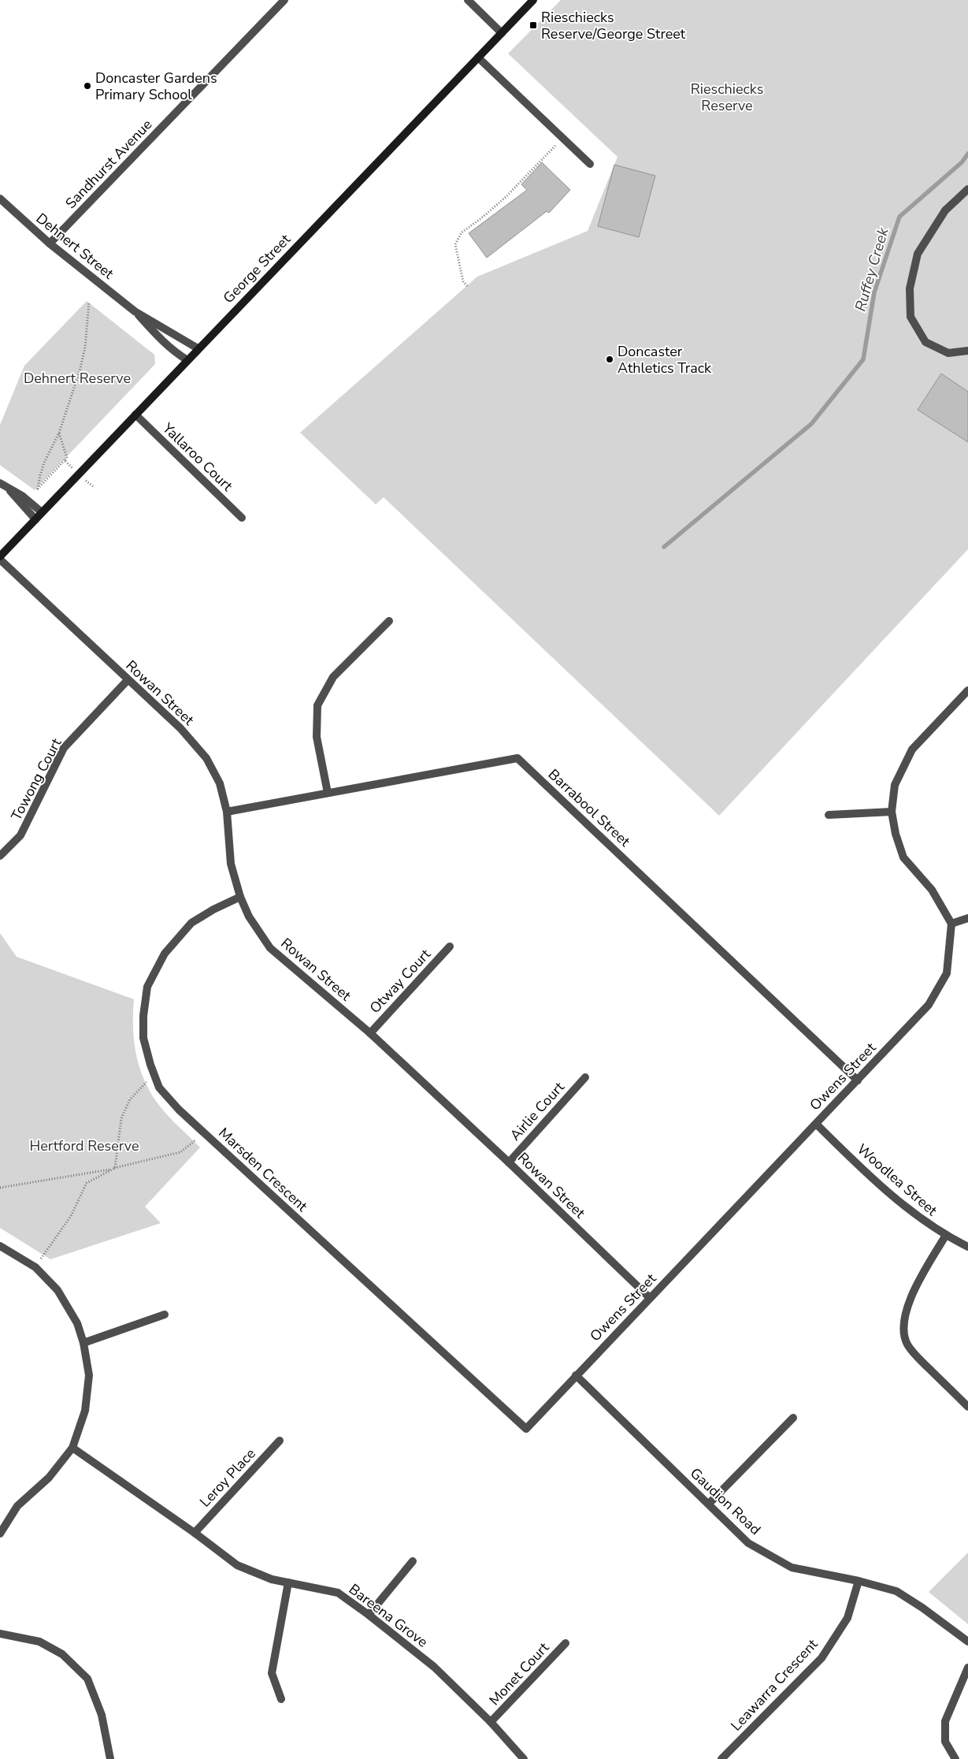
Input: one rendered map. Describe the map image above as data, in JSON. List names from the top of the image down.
{
  "streets": {
    "main road": ["George Street"],
    "street": [
      "Sandhurst Avenue",
      "Dehnert Street",
      "Yallaroo Court",
      "Rowan Street",
      "Towong Court",
      "Barrabool Street",
      "Otway Court",
      "Owens Street",
      "Airlie Court",
      "Marsden Crescent",
      "Woodlea Street",
      "Leroy Place",
      "Gaudion Road",
      "Bareena Grove",
      "Monet Court",
      "Leawarra Crescent"
    ]
  },
  "crossings": [
    ["Sandhurst Avenue", "Dehnert Street"],
    ["Dehnert Street", "George Street"],
    ["George Street", "Yallaroo Court"],
    ["George Street", "Rowan Street"],
    ["Rowan Street", "Towong Court"],
    ["Rowan Street", "Barrabool Street"],
    ["Rowan Street", "Otway Court"],
    ["Rowan Street", "Owens Street"],
    ["Rowan Street", "Airlie Court"],
    ["Rowan Street", "Marsden Crescent"],
    ["Barrabool Street", "Owens Street"],
    ["Owens Street", "Marsden Crescent"],
    ["Owens Street", "Woodlea Street"],
    ["Owens Street", "Gaudion Road"],
    ["Leroy Place", "Bareena Grove"],
    ["Gaudion Road", "Leawarra Crescent"],
    ["Bareena Grove", "Monet Court"]
  ],
  "water": ["Ruffey Creek"],
  "parks": ["Rieschiecks Reserve", "Dehnert Reserve", "Hertford Reserve"],
  "places": {
    "transit": ["Rieschiecks Reserve/George Street"],
    "other": ["Doncaster Gardens Primary School", "Doncaster Athletics Track"]
  }
}
